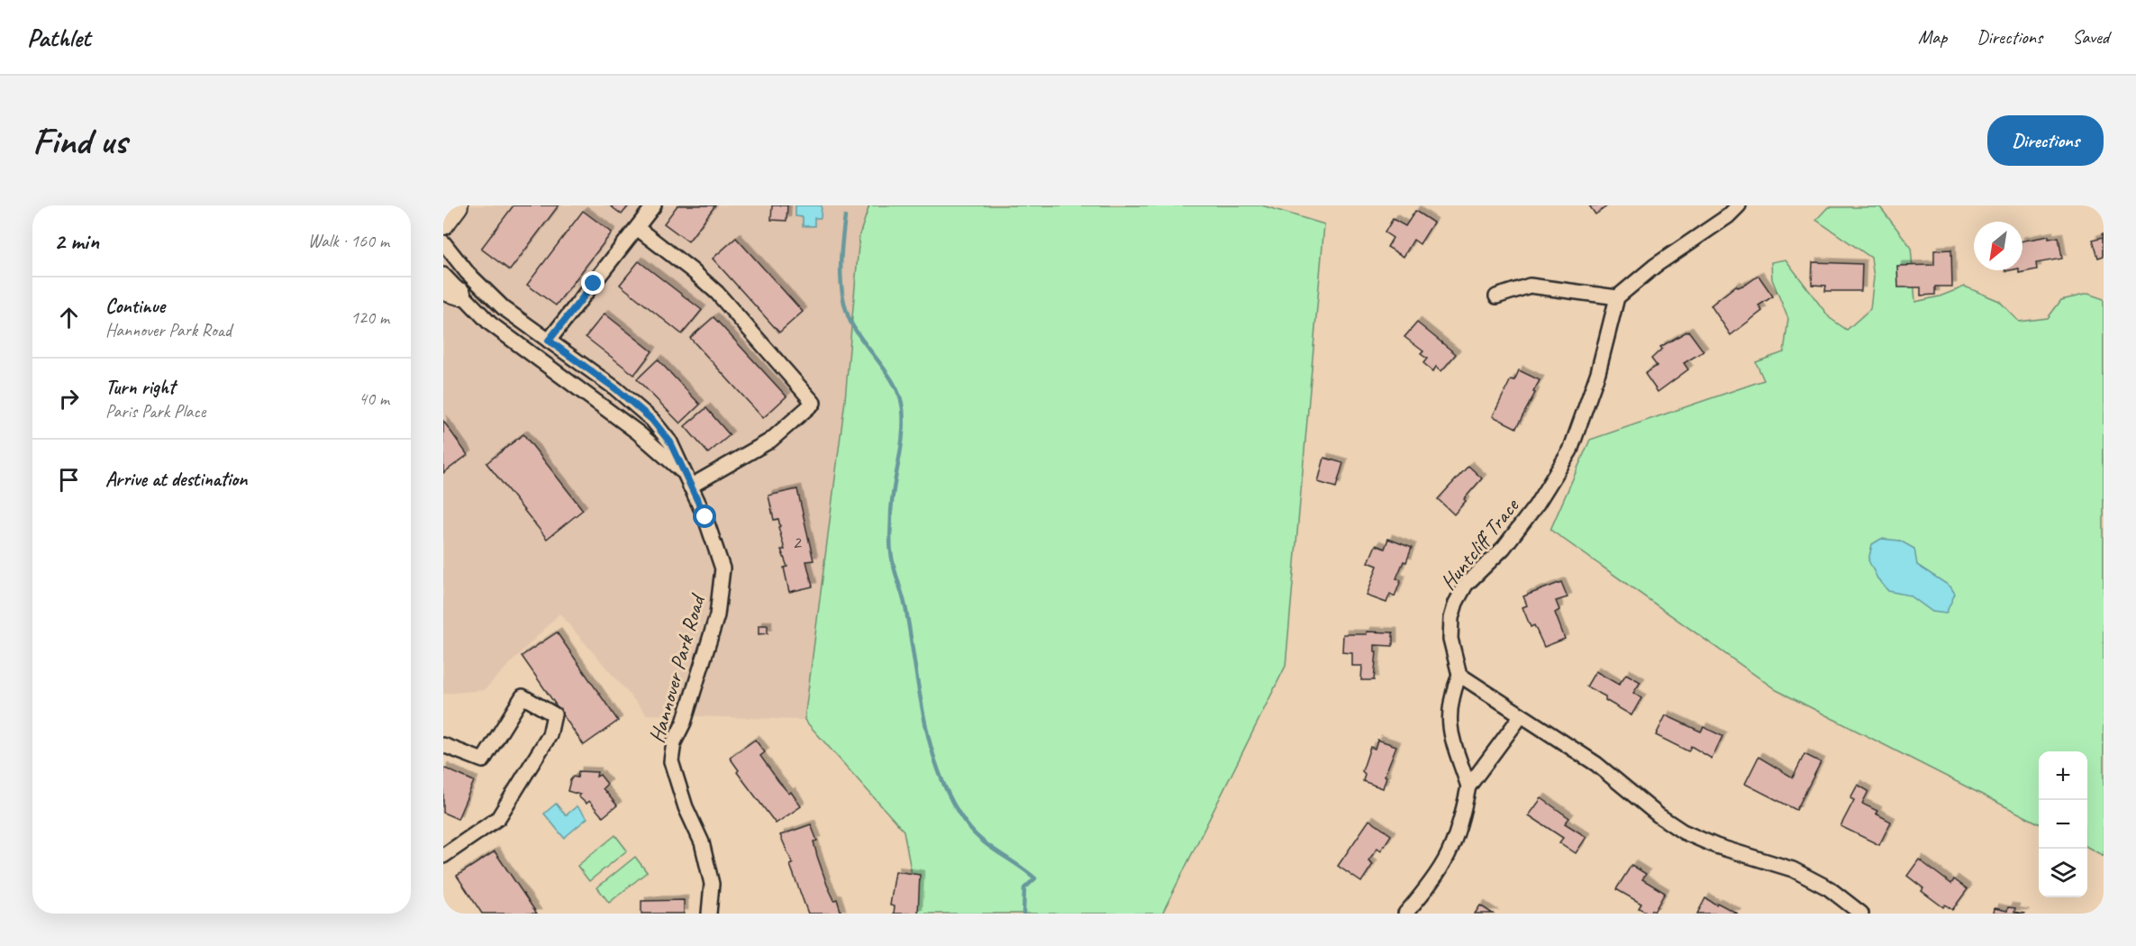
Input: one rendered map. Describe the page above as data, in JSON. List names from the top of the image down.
{
  "streets": {
    "street": ["Huntcliff Trace", "Hannover Park Road"]
  },
  "house_numbers": ["2"],
  "north": "bottom left",
  "page": {
    "header": "Pathlet",
    "nav": ["Map", "Directions", "Saved"],
    "buttons": "Directions",
    "title": "Find us",
    "heading": ["2 min", "Walk · 160 m"],
    "list": [
      ["Continue", "Hannover Park Road", "120 m"],
      ["Turn right", "Paris Park Place", "40 m"],
      "Arrive at destination"
    ],
    "map_buttons": ["+", "−"]
  }
}
